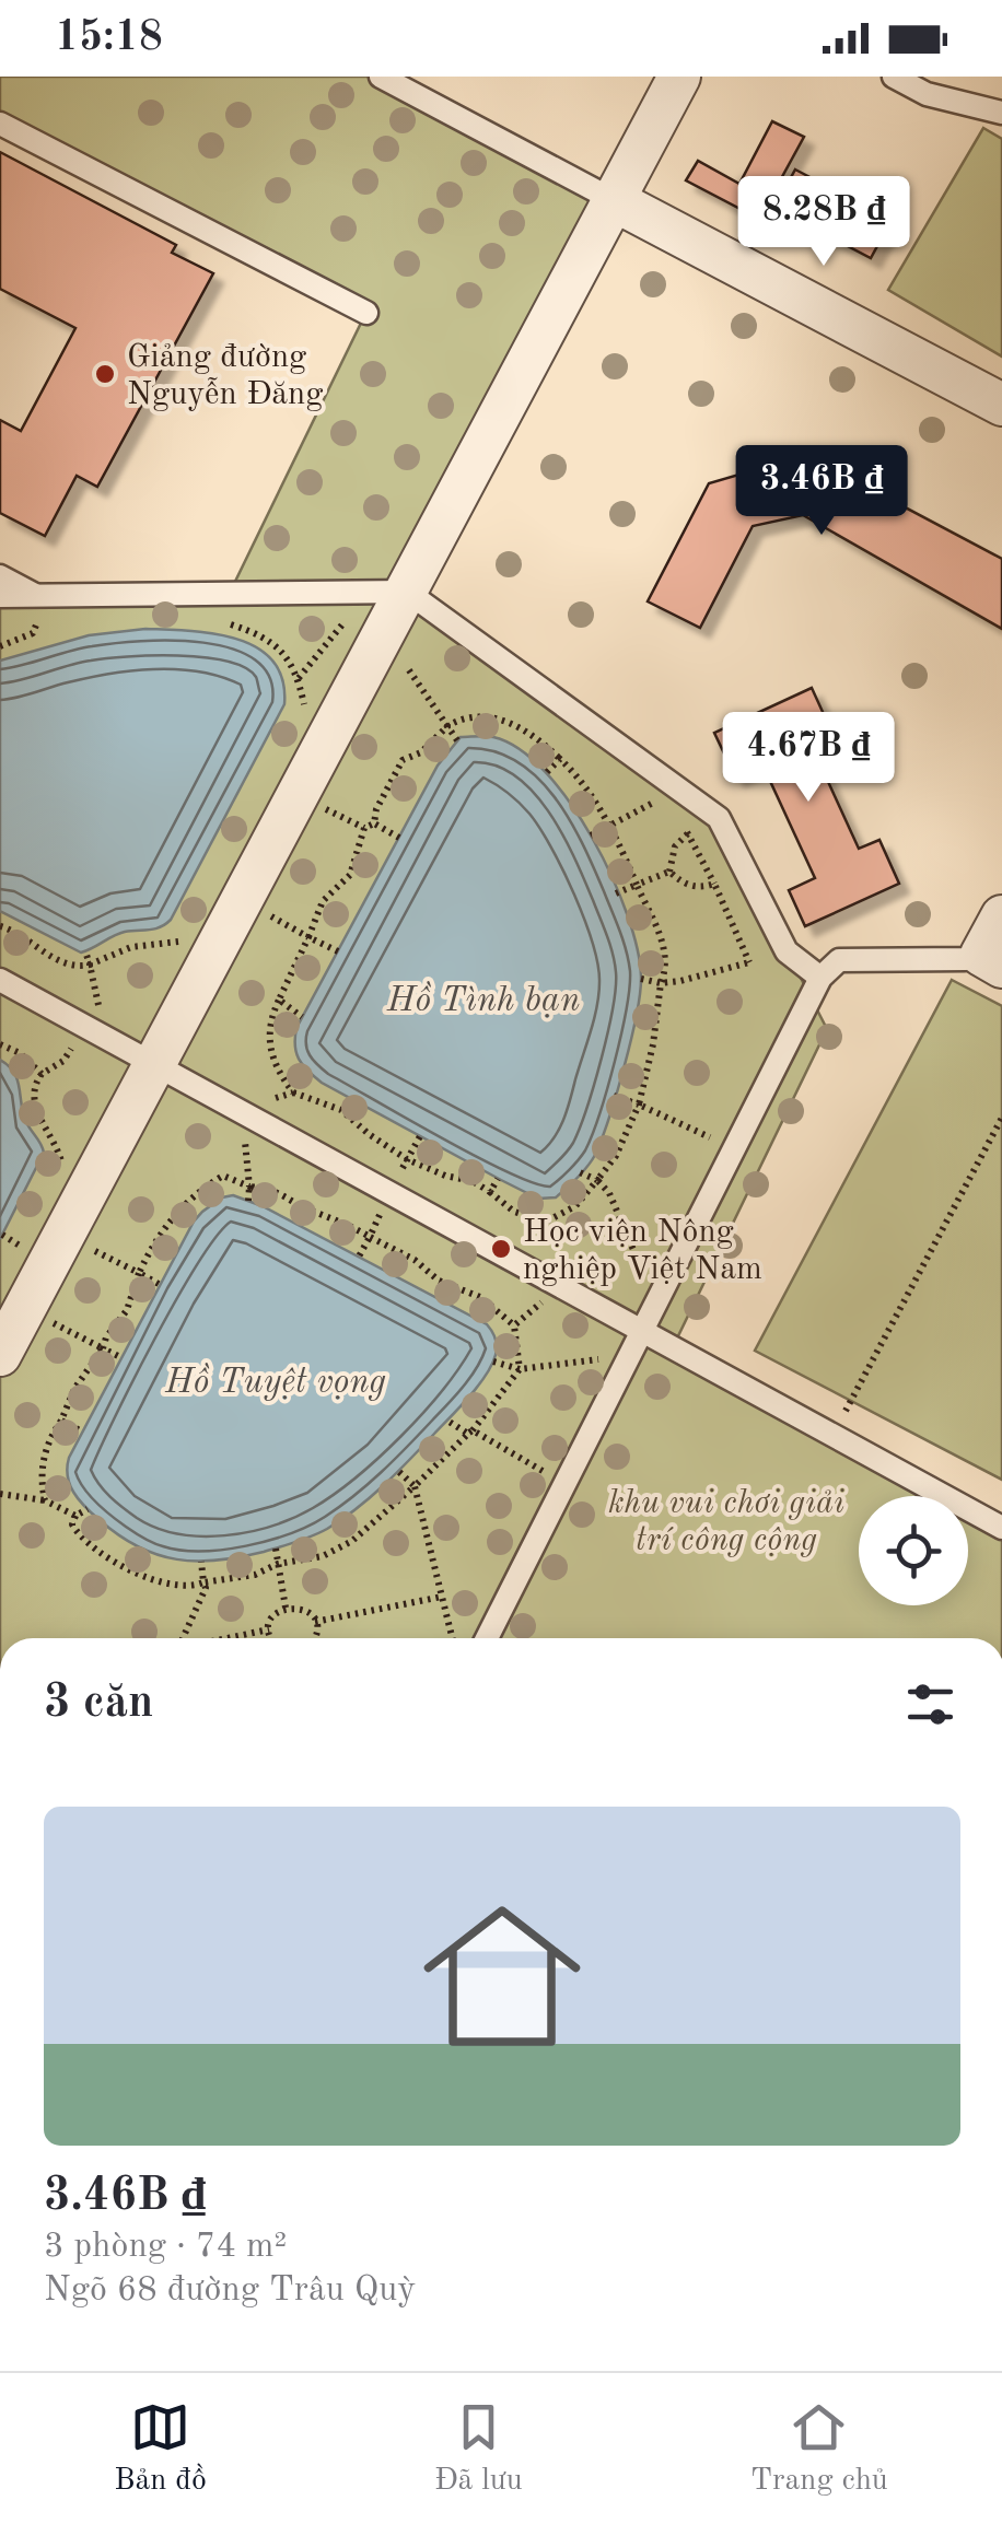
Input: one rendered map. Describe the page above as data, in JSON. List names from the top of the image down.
{
  "water": ["Hồ Tình bạn", "Hồ Tuyệt vọng"],
  "parks": ["khu vui chơi giải trí công cộng"],
  "places": ["Giảng đường Nguyễn Đăng", "Học viện Nông nghiệp Việt Nam"],
  "page": {
    "status": "15:18",
    "price": ["8.28B ₫", "3.46B ₫", "4.67B ₫"],
    "heading": "3 căn",
    "list": [
      {
        "name": "3.46B ₫",
        "note": "3 phòng · 74 m² · Ngõ 68 đường Trâu Quỳ"
      }
    ],
    "tabs": ["Bản đồ", "Đã lưu", "Trang chủ"]
  }
}
